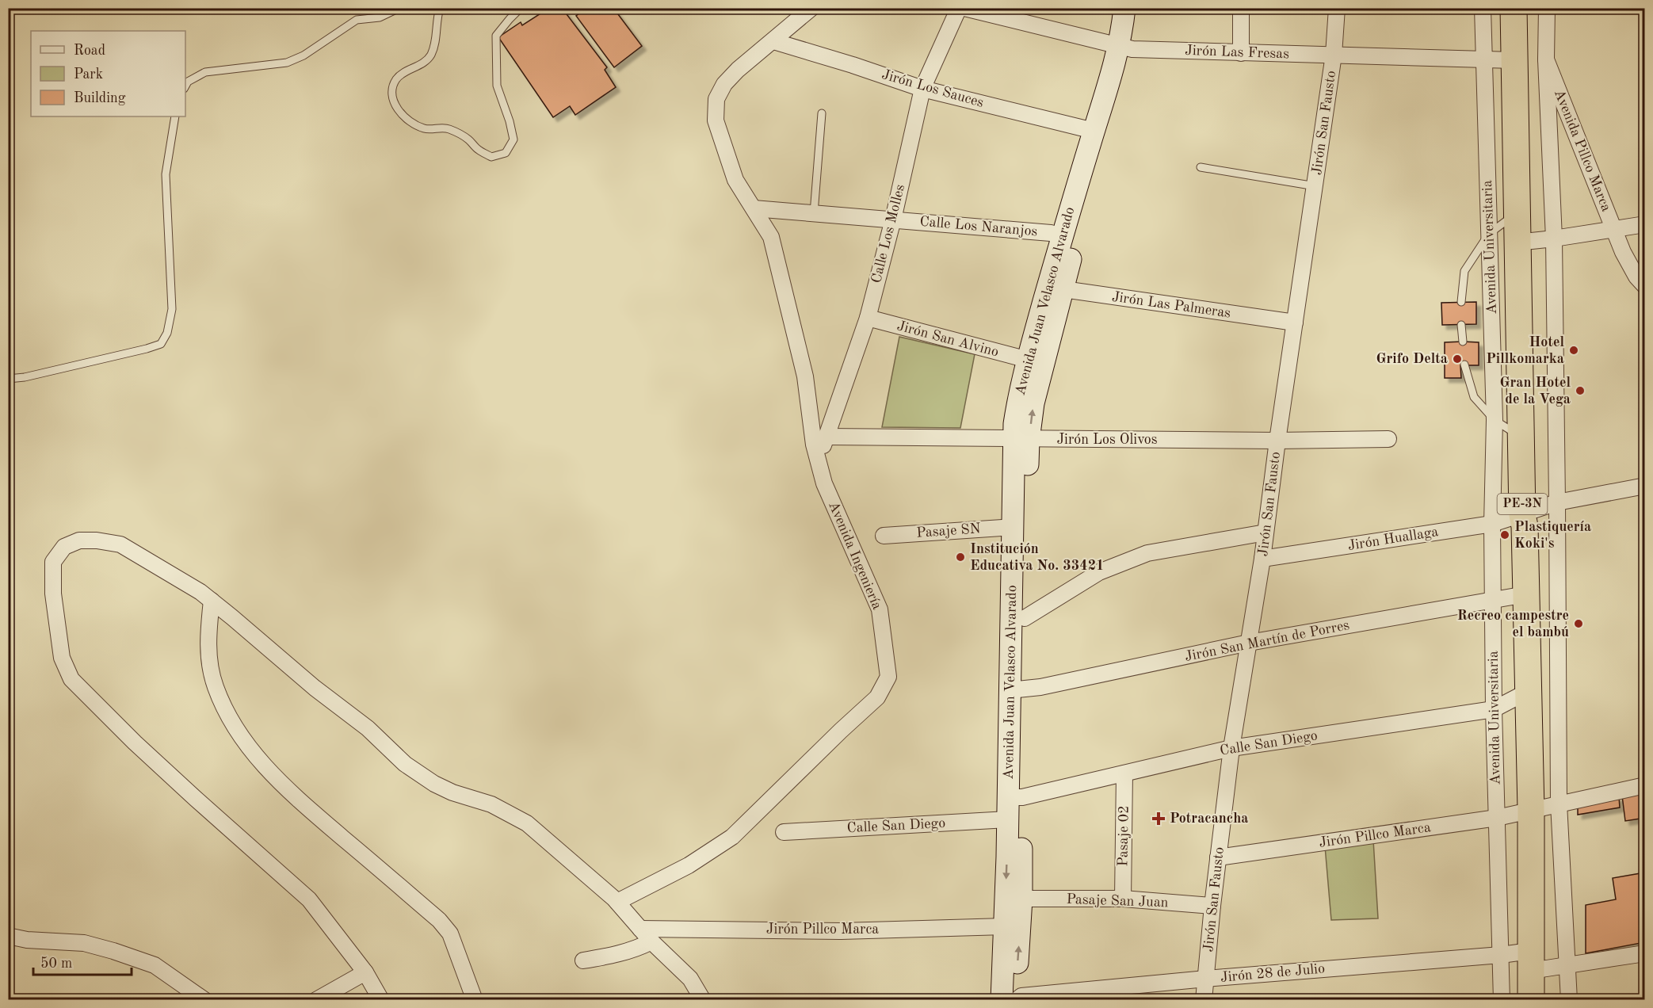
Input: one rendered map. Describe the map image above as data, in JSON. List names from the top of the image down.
{
  "streets": {
    "highway": ["PE-3N"],
    "street": [
      "Jirón Las Fresas",
      "Jirón Los Sauces",
      "Jirón San Fausto",
      "Avenida Pillco Marca",
      "Calle Los Naranjos",
      "Calle Los Molles",
      "Avenida Universitaria",
      "Avenida Juan Velasco Alvarado",
      "Jirón Las Palmeras",
      "Jirón San Alvino",
      "Jirón Los Olivos",
      "Pasaje SN",
      "Jirón Huallaga",
      "Avenida Ingeniería",
      "Jirón San Martín de Porres",
      "Calle San Diego",
      "Jirón Pillco Marca",
      "Pasaje 02",
      "Pasaje San Juan",
      "Jirón 28 de Julio"
    ]
  },
  "crossings": [
    ["Jirón Las Fresas", "Jirón San Fausto"],
    ["Jirón Las Fresas", "Avenida Universitaria"],
    ["Jirón Las Fresas", "Avenida Juan Velasco Alvarado"],
    ["Jirón Las Fresas", "PE-3N"],
    ["Jirón Los Sauces", "Calle Los Molles"],
    ["Jirón Los Sauces", "Avenida Juan Velasco Alvarado"],
    ["Jirón Los Sauces", "Avenida Ingeniería"],
    ["Jirón San Fausto", "Jirón Las Palmeras"],
    ["Jirón San Fausto", "Jirón Los Olivos"],
    ["Jirón San Fausto", "Jirón Huallaga"],
    ["Jirón San Fausto", "Jirón San Martín de Porres"],
    ["Jirón San Fausto", "Calle San Diego"],
    ["Jirón San Fausto", "Jirón Pillco Marca"],
    ["Jirón San Fausto", "Pasaje San Juan"],
    ["Jirón San Fausto", "Jirón 28 de Julio"],
    ["Calle Los Naranjos", "Calle Los Molles"],
    ["Calle Los Naranjos", "Avenida Juan Velasco Alvarado"],
    ["Calle Los Naranjos", "Avenida Ingeniería"],
    ["Calle Los Molles", "Jirón San Alvino"],
    ["Calle Los Molles", "Jirón Los Olivos"],
    ["Calle Los Molles", "Avenida Ingeniería"],
    ["Avenida Universitaria", "Jirón Huallaga"],
    ["Avenida Universitaria", "Jirón San Martín de Porres"],
    ["Avenida Universitaria", "Calle San Diego"],
    ["Avenida Universitaria", "Jirón Pillco Marca"],
    ["Avenida Universitaria", "Jirón 28 de Julio"],
    ["Avenida Juan Velasco Alvarado", "Jirón Las Palmeras"],
    ["Avenida Juan Velasco Alvarado", "Jirón San Alvino"],
    ["Avenida Juan Velasco Alvarado", "Jirón Los Olivos"],
    ["Avenida Juan Velasco Alvarado", "Pasaje SN"],
    ["Avenida Juan Velasco Alvarado", "Jirón San Martín de Porres"],
    ["Avenida Juan Velasco Alvarado", "Calle San Diego"],
    ["Avenida Juan Velasco Alvarado", "Jirón Pillco Marca"],
    ["Avenida Juan Velasco Alvarado", "Pasaje San Juan"],
    ["Avenida Juan Velasco Alvarado", "Jirón 28 de Julio"],
    ["PE-3N", "Jirón Huallaga"],
    ["PE-3N", "Jirón San Martín de Porres"],
    ["PE-3N", "Calle San Diego"],
    ["PE-3N", "Jirón Pillco Marca"],
    ["PE-3N", "Jirón 28 de Julio"],
    ["Calle San Diego", "Pasaje 02"],
    ["Pasaje 02", "Pasaje San Juan"]
  ],
  "places": {
    "other": [
      "Hotel Pillkomarka",
      "Grifo Delta",
      "Gran Hotel de la Vega",
      "Plastiquería Koki's",
      "Institución Educativa No. 33421",
      "Recreo campestre el bambú"
    ],
    "health": ["Potracancha"]
  },
  "legend": ["Road", "Park", "Building"],
  "scale_bar": "50 m"
}
